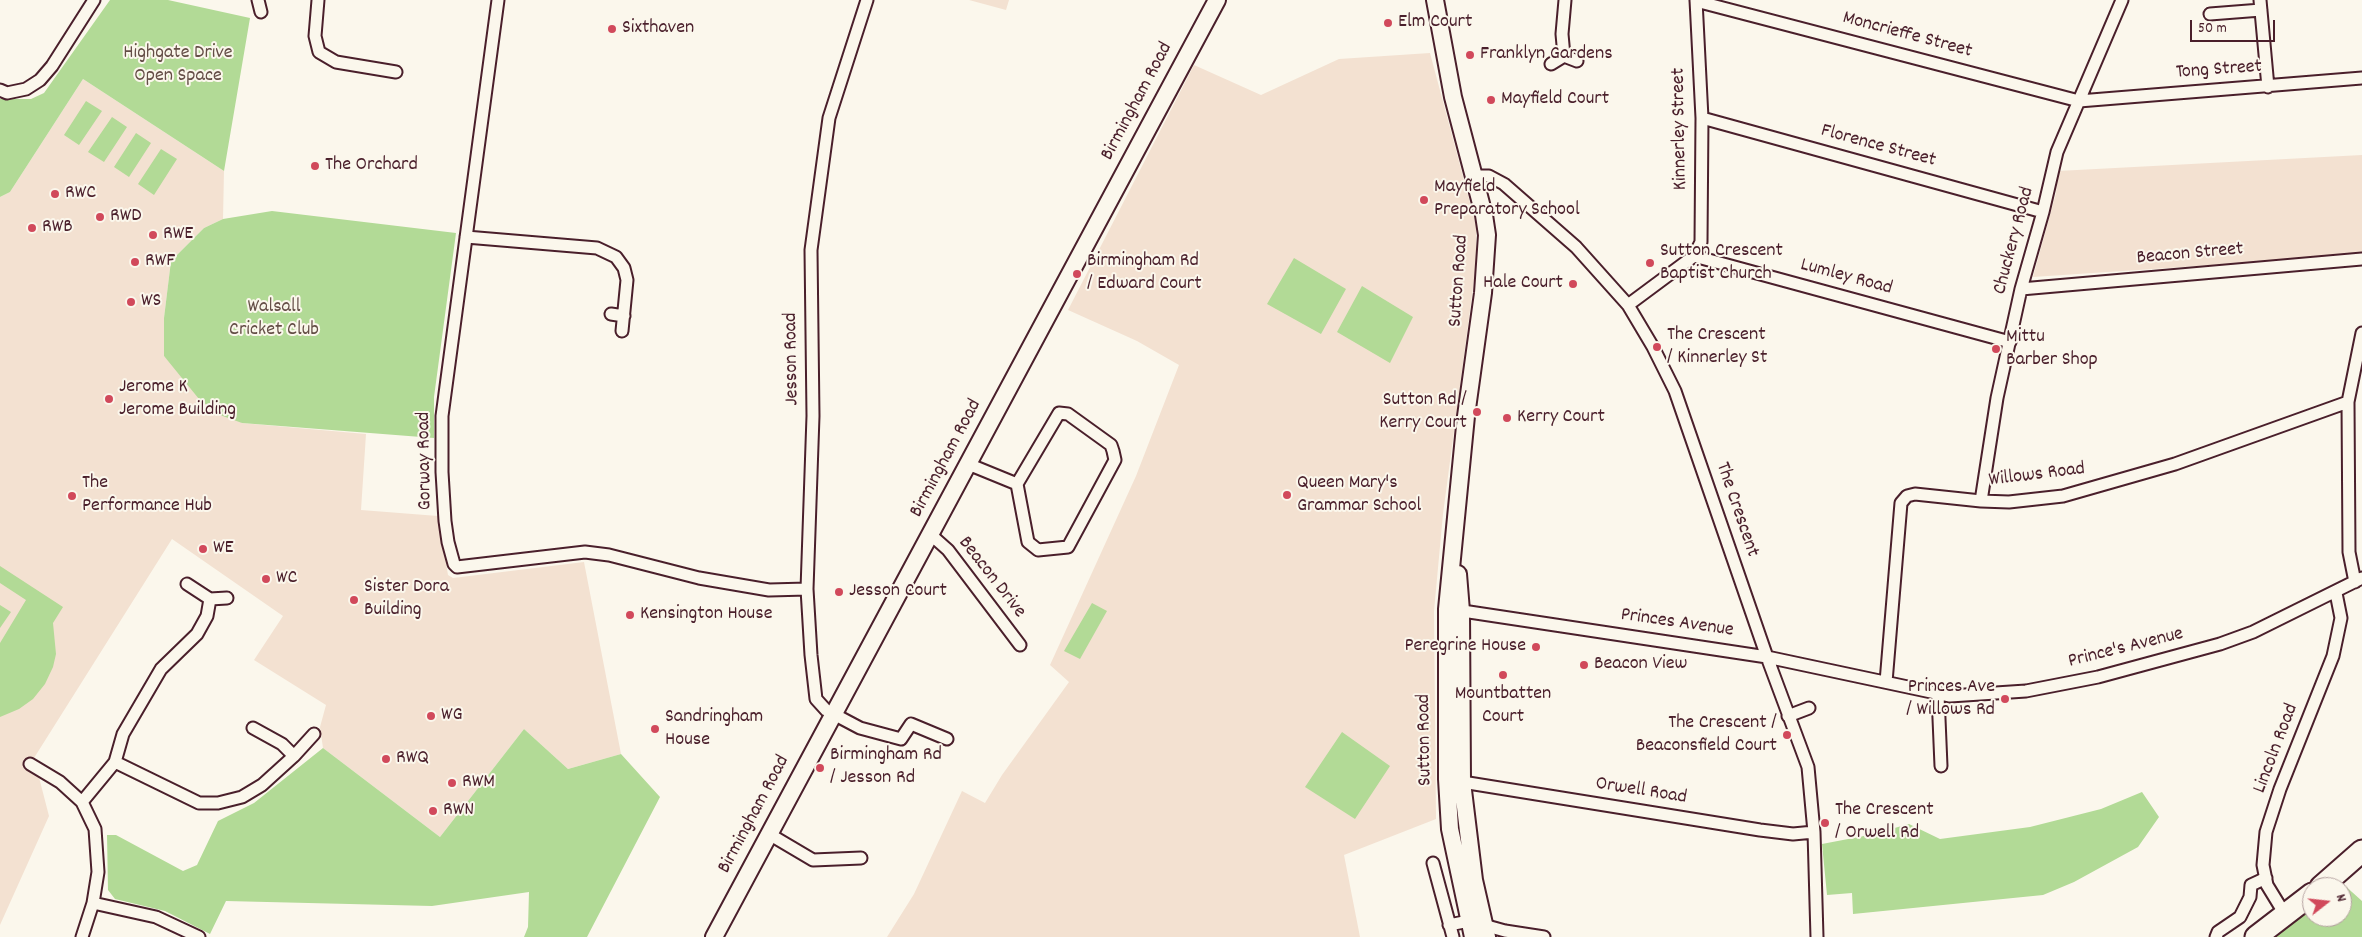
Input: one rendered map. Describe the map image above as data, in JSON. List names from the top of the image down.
{
  "streets": {
    "street": [
      "Moncrieffe Street",
      "Tong Street",
      "Birmingham Road",
      "Kinnerley Street",
      "Florence Street",
      "Chuckery Road",
      "Beacon Street",
      "Lumley Road",
      "Sutton Road",
      "Jesson Road",
      "Gorway Road",
      "Willows Road",
      "The Crescent",
      "Beacon Drive",
      "Princes Avenue",
      "Prince's Avenue",
      "Lincoln Road",
      "Orwell Road"
    ]
  },
  "crossings": [
    ["Moncrieffe Street", "Tong Street"],
    ["Moncrieffe Street", "Kinnerley Street"],
    ["Moncrieffe Street", "Chuckery Road"],
    ["Tong Street", "Chuckery Road"],
    ["Birmingham Road", "Jesson Road"],
    ["Birmingham Road", "Beacon Drive"],
    ["Kinnerley Street", "Florence Street"],
    ["Kinnerley Street", "Lumley Road"],
    ["Florence Street", "Chuckery Road"],
    ["Chuckery Road", "Beacon Street"],
    ["Chuckery Road", "Lumley Road"],
    ["Chuckery Road", "Willows Road"],
    ["Sutton Road", "The Crescent"],
    ["Sutton Road", "Princes Avenue"],
    ["Sutton Road", "Orwell Road"],
    ["Jesson Road", "Gorway Road"],
    ["Willows Road", "Princes Avenue"],
    ["Willows Road", "Prince's Avenue"],
    ["The Crescent", "Princes Avenue"],
    ["The Crescent", "Orwell Road"],
    ["Princes Avenue", "Prince's Avenue"],
    ["Prince's Avenue", "Lincoln Road"]
  ],
  "parks": ["Highgate Drive Open Space", "Walsall Cricket Club"],
  "places": [
    "Elm Court",
    "Sixthaven",
    "Franklyn Gardens",
    "Mayfield Court",
    "The Orchard",
    "RWC",
    "Mayfield Preparatory School",
    "RWD",
    "RWB",
    "RWE",
    "RWF",
    "Sutton Crescent Baptist Church",
    "Birmingham Rd / Edward Court",
    "Hale Court",
    "WS",
    "The Crescent / Kinnerley St",
    "Mittu Barber Shop",
    "Jerome K Jerome Building",
    "Sutton Rd / Kerry Court",
    "Kerry Court",
    "Queen Mary's Grammar School",
    "The Performance Hub",
    "WE",
    "WC",
    "Jesson Court",
    "Sister Dora Building",
    "Kensington House",
    "Peregrine House",
    "Beacon View",
    "Mountbatten Court",
    "Princes Ave / Willows Rd",
    "WG",
    "Sandringham House",
    "The Crescent / Beaconsfield Court",
    "RWQ",
    "Birmingham Rd / Jesson Rd",
    "RWM",
    "RWN",
    "The Crescent / Orwell Rd"
  ],
  "scale_bar": "50 m",
  "north": "right"
}
